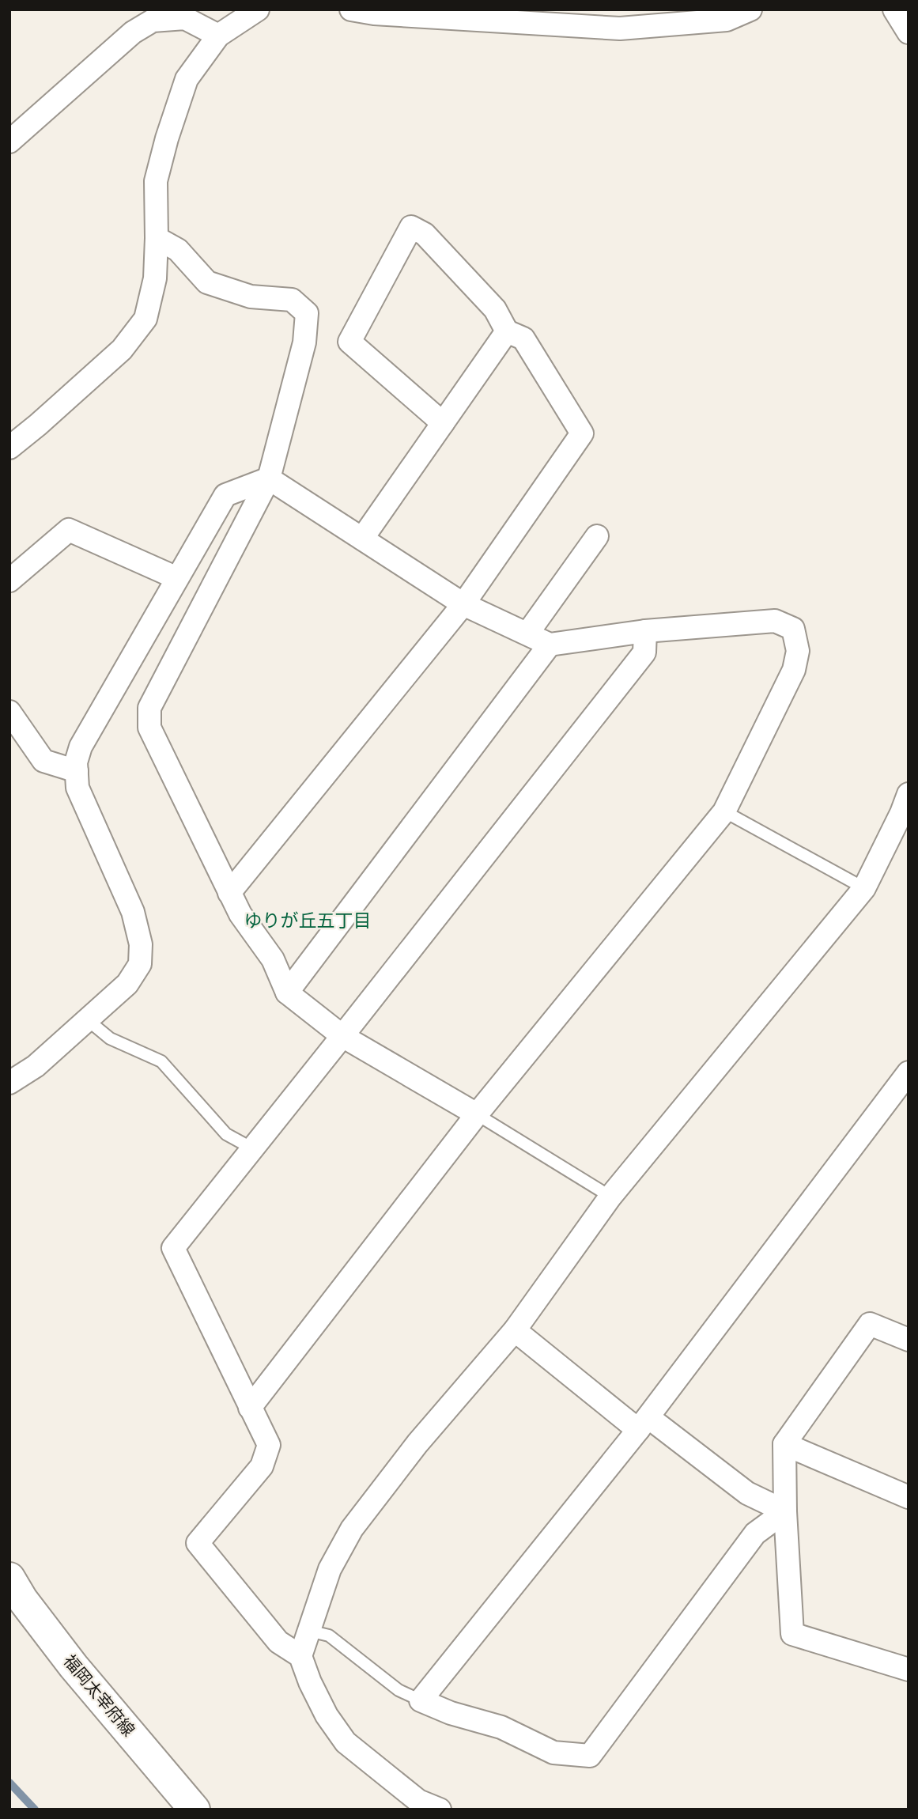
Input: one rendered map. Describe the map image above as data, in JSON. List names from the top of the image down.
{
  "streets": {
    "main road": ["福岡太宰府線"]
  },
  "districts": ["ゆりが丘五丁目"]
}
